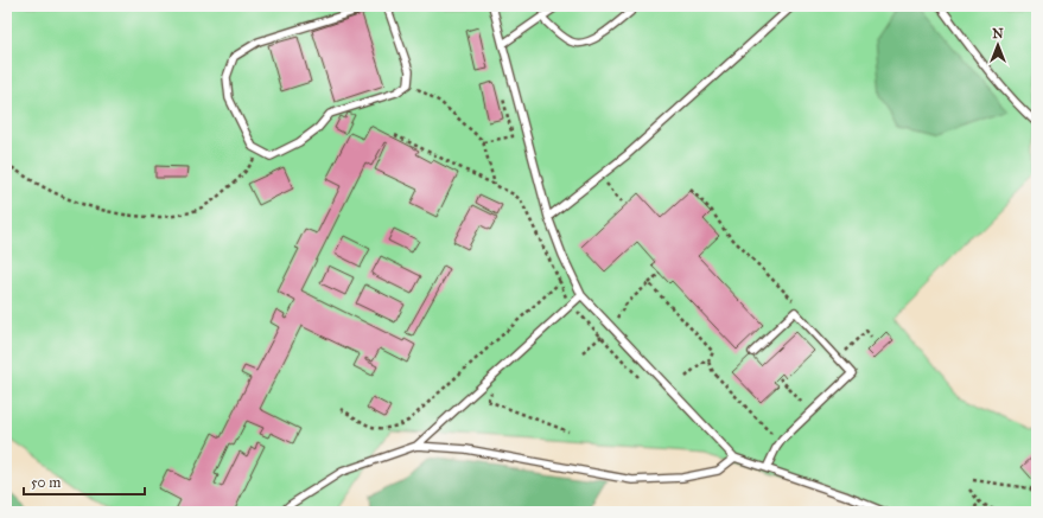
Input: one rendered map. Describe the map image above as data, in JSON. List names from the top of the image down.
{
  "scale_bar": "50 m",
  "north": "top"
}
